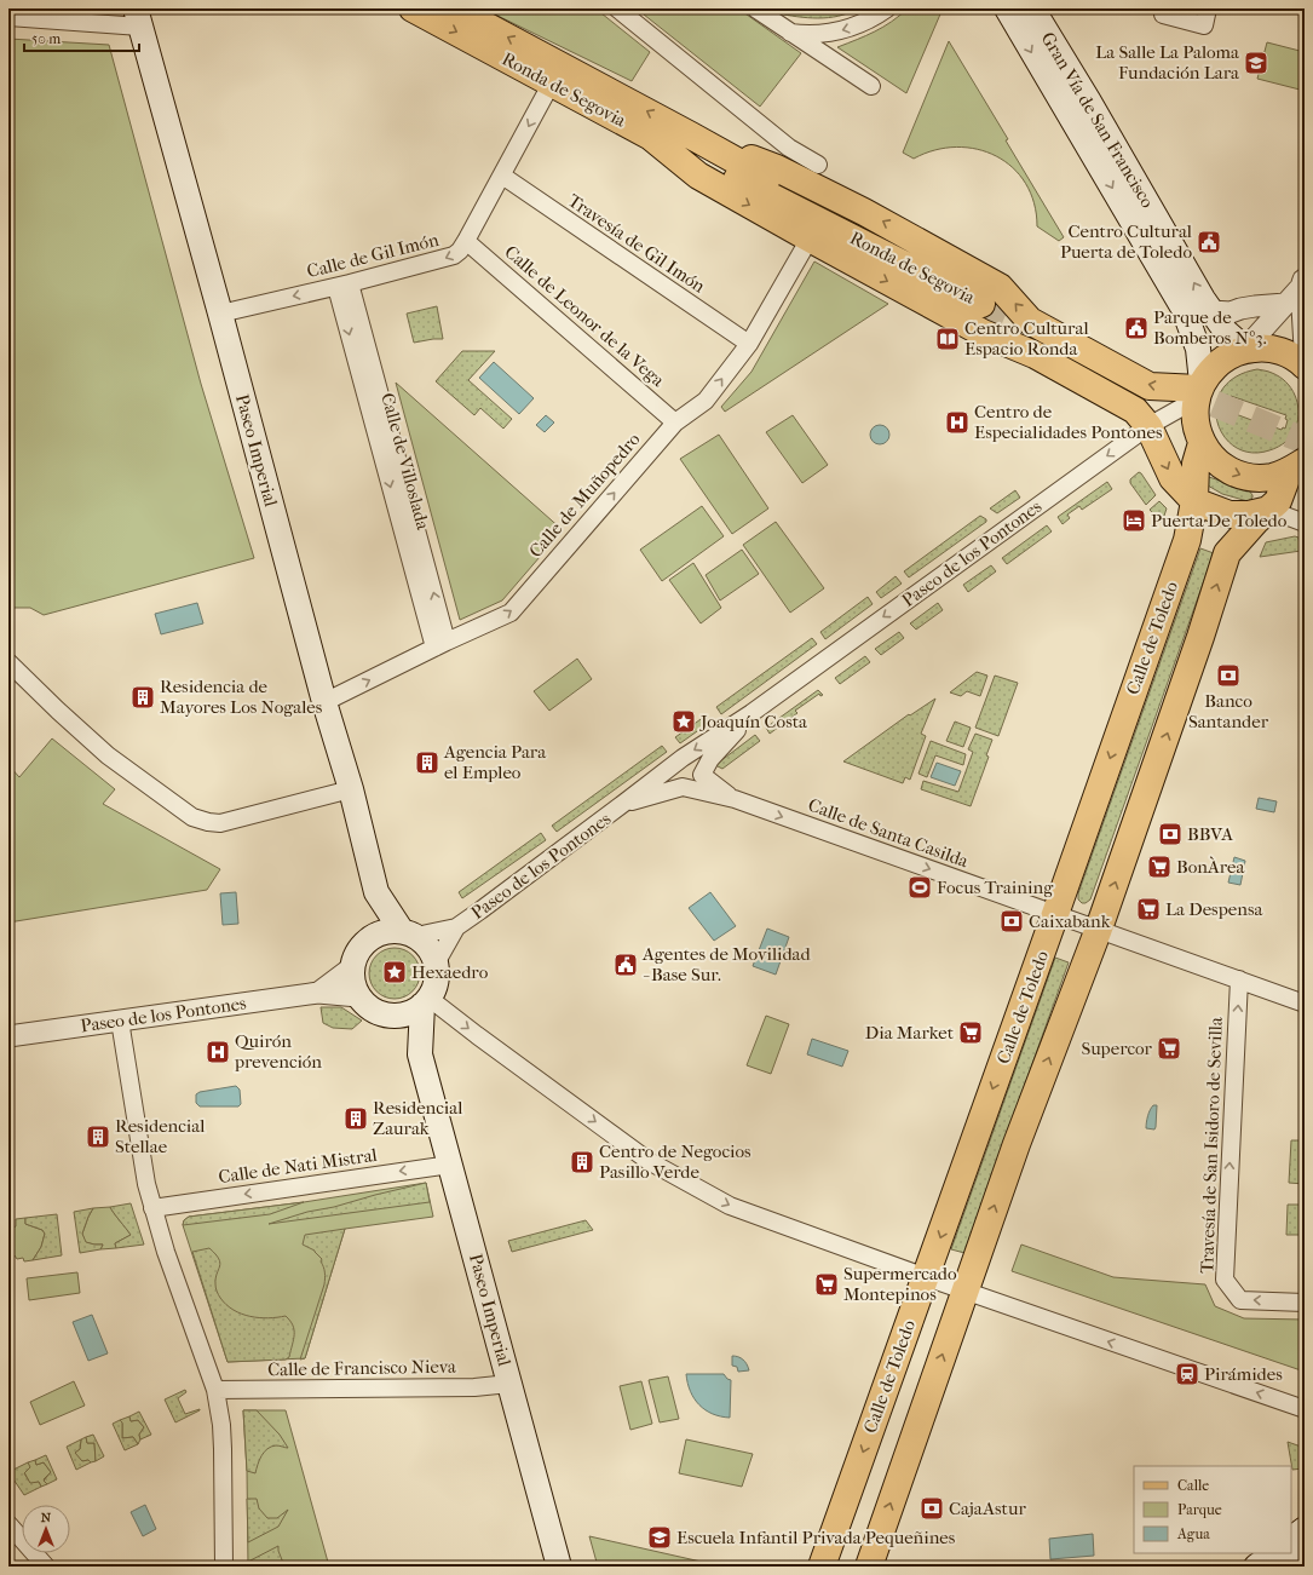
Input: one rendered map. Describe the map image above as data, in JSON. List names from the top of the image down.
{
  "streets": {
    "main road": [
      "Ronda de Segovia",
      "Gran Vía de San Francisco",
      "Paseo Imperial",
      "Calle de Toledo"
    ],
    "street": [
      "Travesía de Gil Imón",
      "Calle de Gil Imón",
      "Calle de Leonor de la Vega",
      "Calle de Villoslada",
      "Calle de Muñopedro",
      "Paseo de los Pontones",
      "Calle de Santa Casilda",
      "Travesía de San Isidoro de Sevilla",
      "Calle de Nati Mistral",
      "Calle de Francisco Nieva"
    ]
  },
  "crossings": [
    ["Ronda de Segovia", "Calle de Gil Imón"],
    ["Gran Vía de San Francisco", "Paseo de los Pontones"],
    ["Travesía de Gil Imón", "Calle de Gil Imón"],
    ["Travesía de Gil Imón", "Calle de Muñopedro"],
    ["Calle de Gil Imón", "Calle de Leonor de la Vega"],
    ["Calle de Gil Imón", "Paseo Imperial"],
    ["Calle de Gil Imón", "Calle de Villoslada"],
    ["Calle de Leonor de la Vega", "Calle de Muñopedro"],
    ["Paseo Imperial", "Calle de Muñopedro"],
    ["Paseo Imperial", "Paseo de los Pontones"],
    ["Paseo Imperial", "Calle de Nati Mistral"],
    ["Paseo Imperial", "Calle de Francisco Nieva"],
    ["Calle de Villoslada", "Calle de Muñopedro"],
    ["Paseo de los Pontones", "Calle de Santa Casilda"],
    ["Calle de Toledo", "Calle de Santa Casilda"],
    ["Calle de Santa Casilda", "Travesía de San Isidoro de Sevilla"]
  ],
  "one_way": [
    "Calle de Gil Imón",
    "Calle de Muñopedro",
    "Paseo de los Pontones",
    "Calle de Santa Casilda",
    "Travesía de San Isidoro de Sevilla",
    "Calle de Nati Mistral"
  ],
  "places": {
    "school or university": ["La Salle La Paloma Fundación Lara", "Escuela Infantil Privada Pequeñines"],
    "public building": ["Centro Cultural Puerta de Toledo", "Parque de Bomberos Nº3.", "Agentes de Movilidad - Base Sur."],
    "library": ["Centro Cultural Espacio Ronda"],
    "hospital": ["Centro de Especialidades Pontones", "Quirón prevención"],
    "hotel": ["Puerta De Toledo"],
    "bank": [
      "Banco Santander",
      "BBVA",
      "Caixabank",
      "CajaAstur"
    ],
    "building": [
      "Residencia de Mayores Los Nogales",
      "Agencia Para el Empleo",
      "Residencial Zaurak",
      "Residencial Stellae",
      "Centro de Negocios Pasillo Verde"
    ],
    "place": ["Joaquín Costa", "Hexaedro"],
    "supermarket": [
      "BonÀrea",
      "La Despensa",
      "Dia Market",
      "Supercor",
      "Supermercado Montepinos"
    ],
    "sports": ["Focus Training"],
    "station": ["Pirámides"]
  },
  "legend": ["Calle", "Parque", "Agua"],
  "scale_bar": "50 m",
  "north": "top"
}
